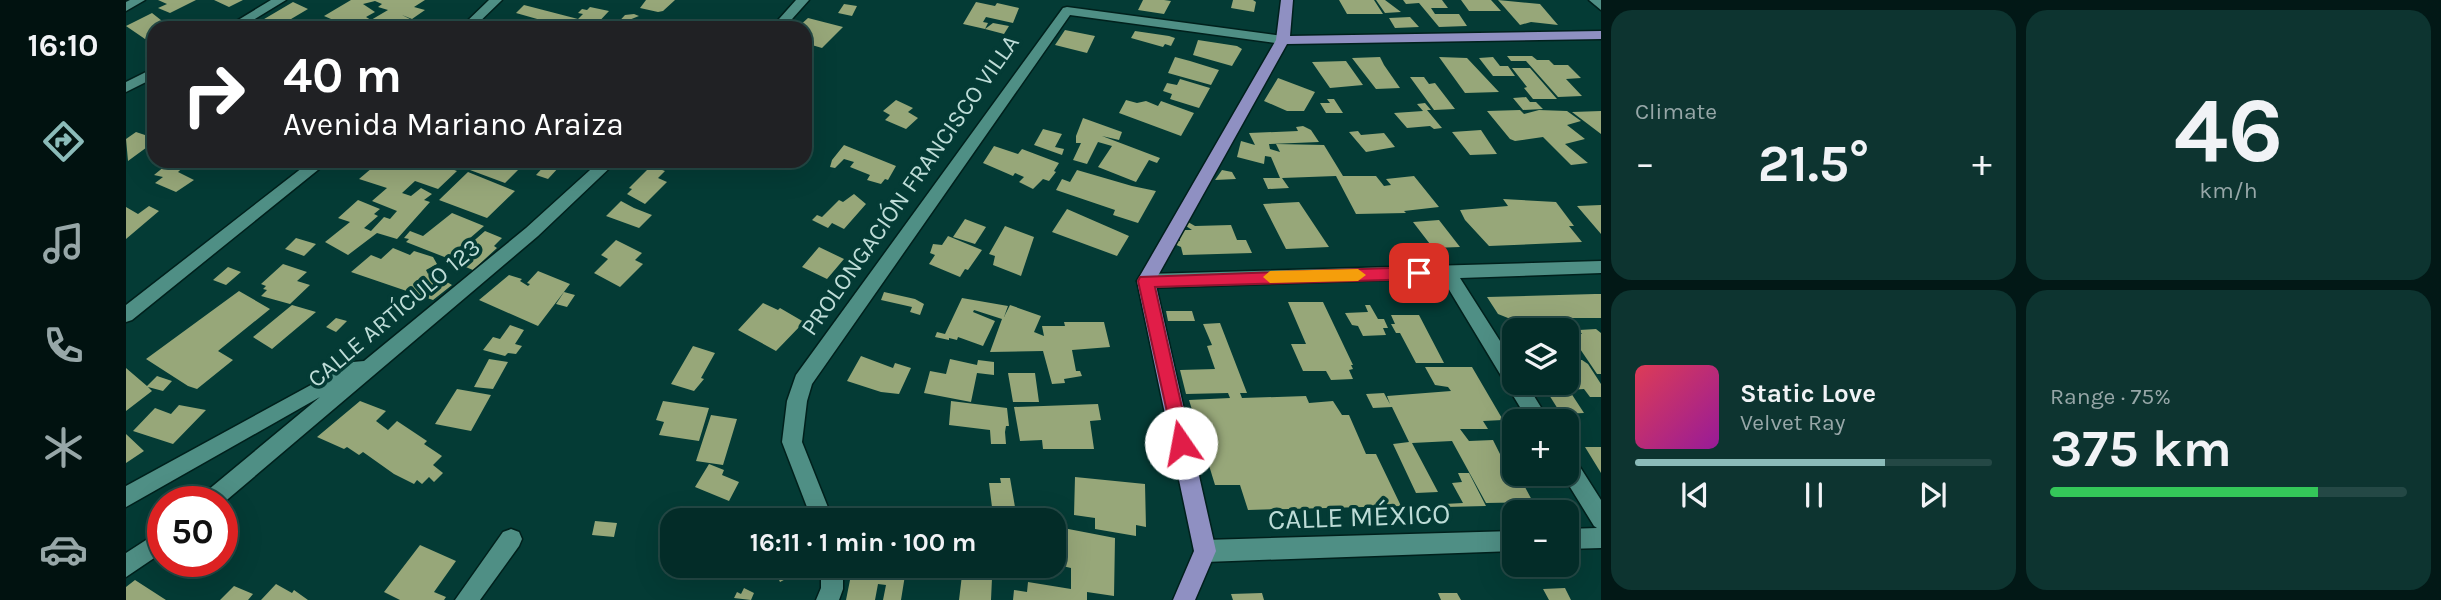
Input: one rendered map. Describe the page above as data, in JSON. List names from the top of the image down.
{
  "streets": {
    "street": ["PROLONGACIÓN FRANCISCO VILLA", "CALLE ARTÍCULO 123", "CALLE MÉXICO"]
  },
  "page": {
    "tabs": "16:10",
    "tile": [
      "Climate",
      ["46", "km/h"],
      ["Range · 75%", "375 km"]
    ],
    "turn": ["40 m", "Avenida Mariano Araiza"],
    "heat": ["−", "21.5°", "+"],
    "map_buttons": ["+", "−"],
    "song": ["Static Love", "Velvet Ray"],
    "limit": "50",
    "trip": "16:11 · 1 min · 100 m"
  }
}
